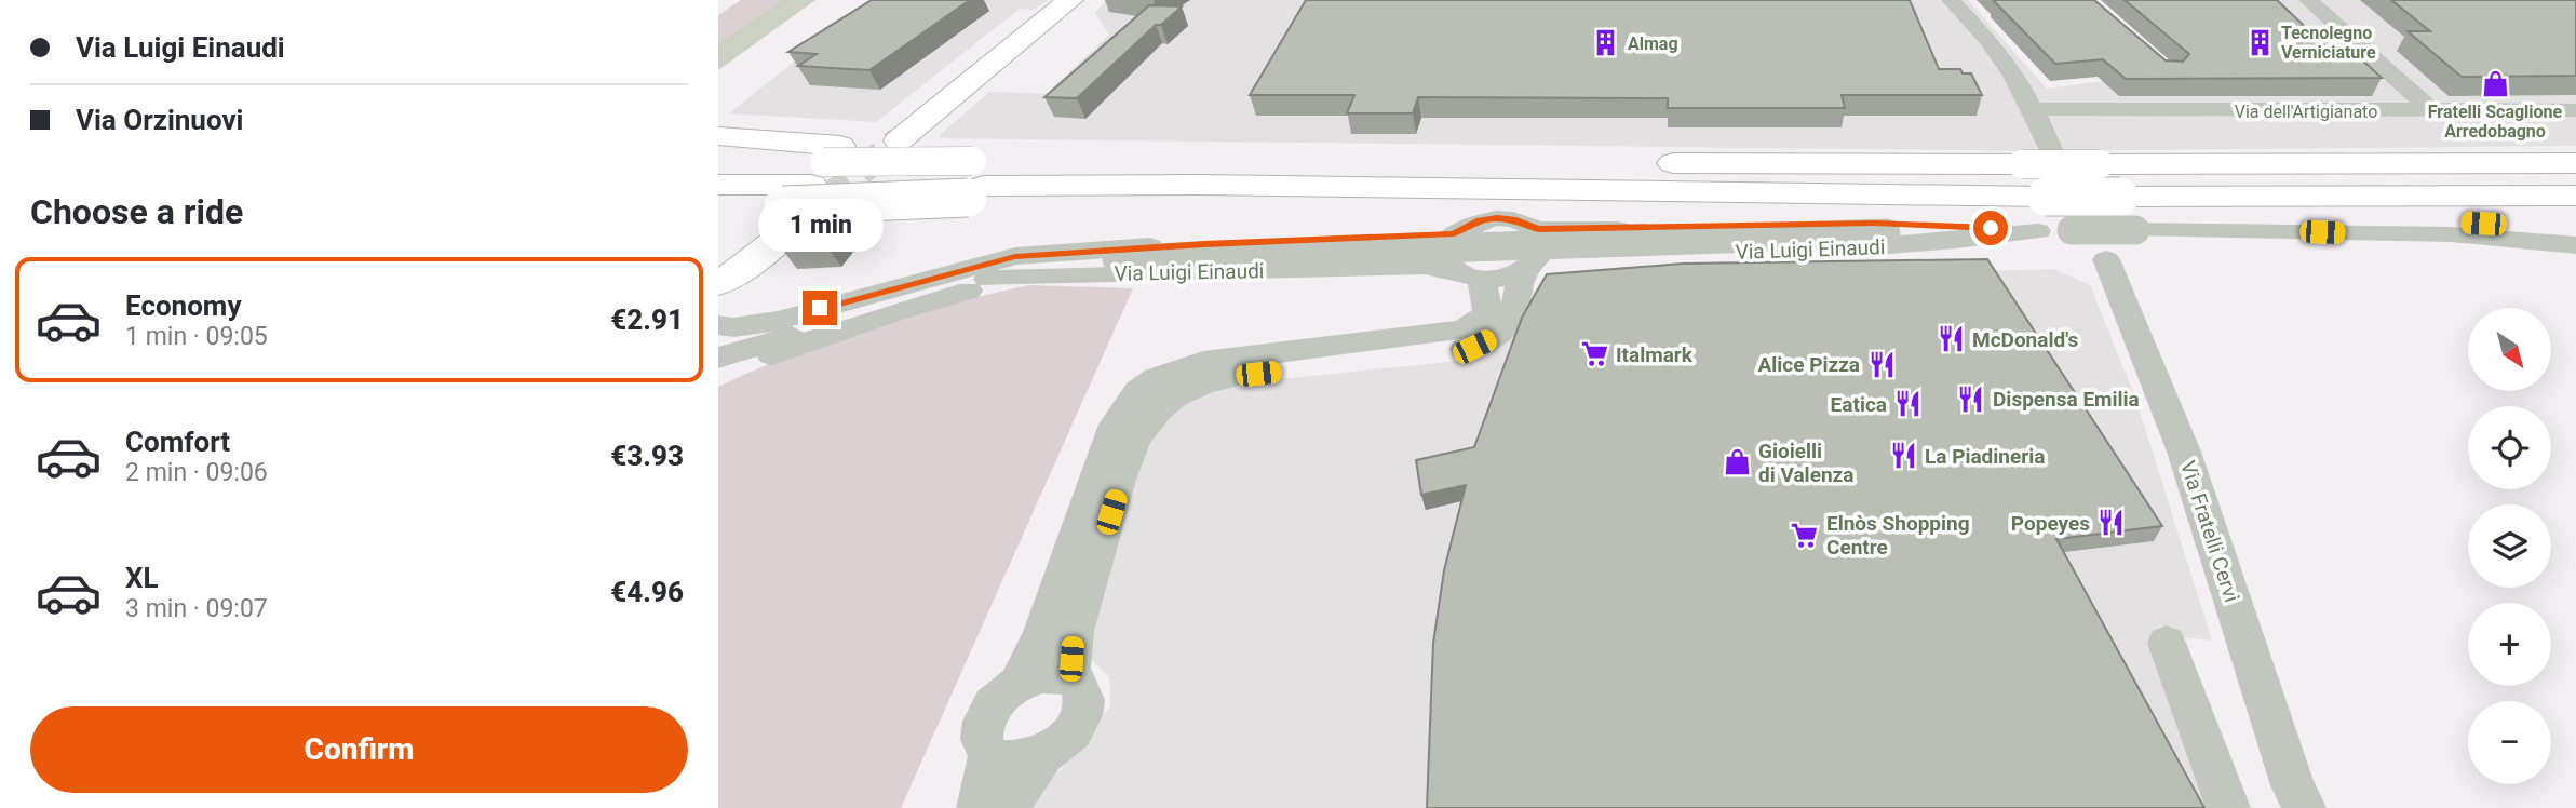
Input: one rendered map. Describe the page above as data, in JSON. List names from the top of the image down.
{
  "streets": {
    "street": ["Via dell'Artigianato", "Via Luigi Einaudi", "Via Fratelli Cervi"]
  },
  "places": {
    "building": ["Tecnolegno Verniciature", "Almag"],
    "shop": ["Fratelli Scaglione Arredobagno", "Gioielli di Valenza"],
    "restaurant": [
      "McDonald's",
      "Alice Pizza",
      "Dispensa Emilia",
      "Eatica",
      "La Piadineria",
      "Popeyes"
    ],
    "supermarket": ["Italmark", "Elnòs Shopping Centre"]
  },
  "north": "bottom right",
  "page": {
    "banner": ["Via Luigi Einaudi", "Via Orzinuovi"],
    "heading": "Choose a ride",
    "bubble": "1 min",
    "list": [
      {
        "name": "Economy",
        "note": "1 min · 09:05",
        "value": "€2.91"
      },
      {
        "name": "Comfort",
        "note": "2 min · 09:06",
        "value": "€3.93"
      },
      {
        "name": "XL",
        "note": "3 min · 09:07",
        "value": "€4.96"
      }
    ],
    "map_buttons": ["+", "−"],
    "buttons": "Confirm"
  }
}
